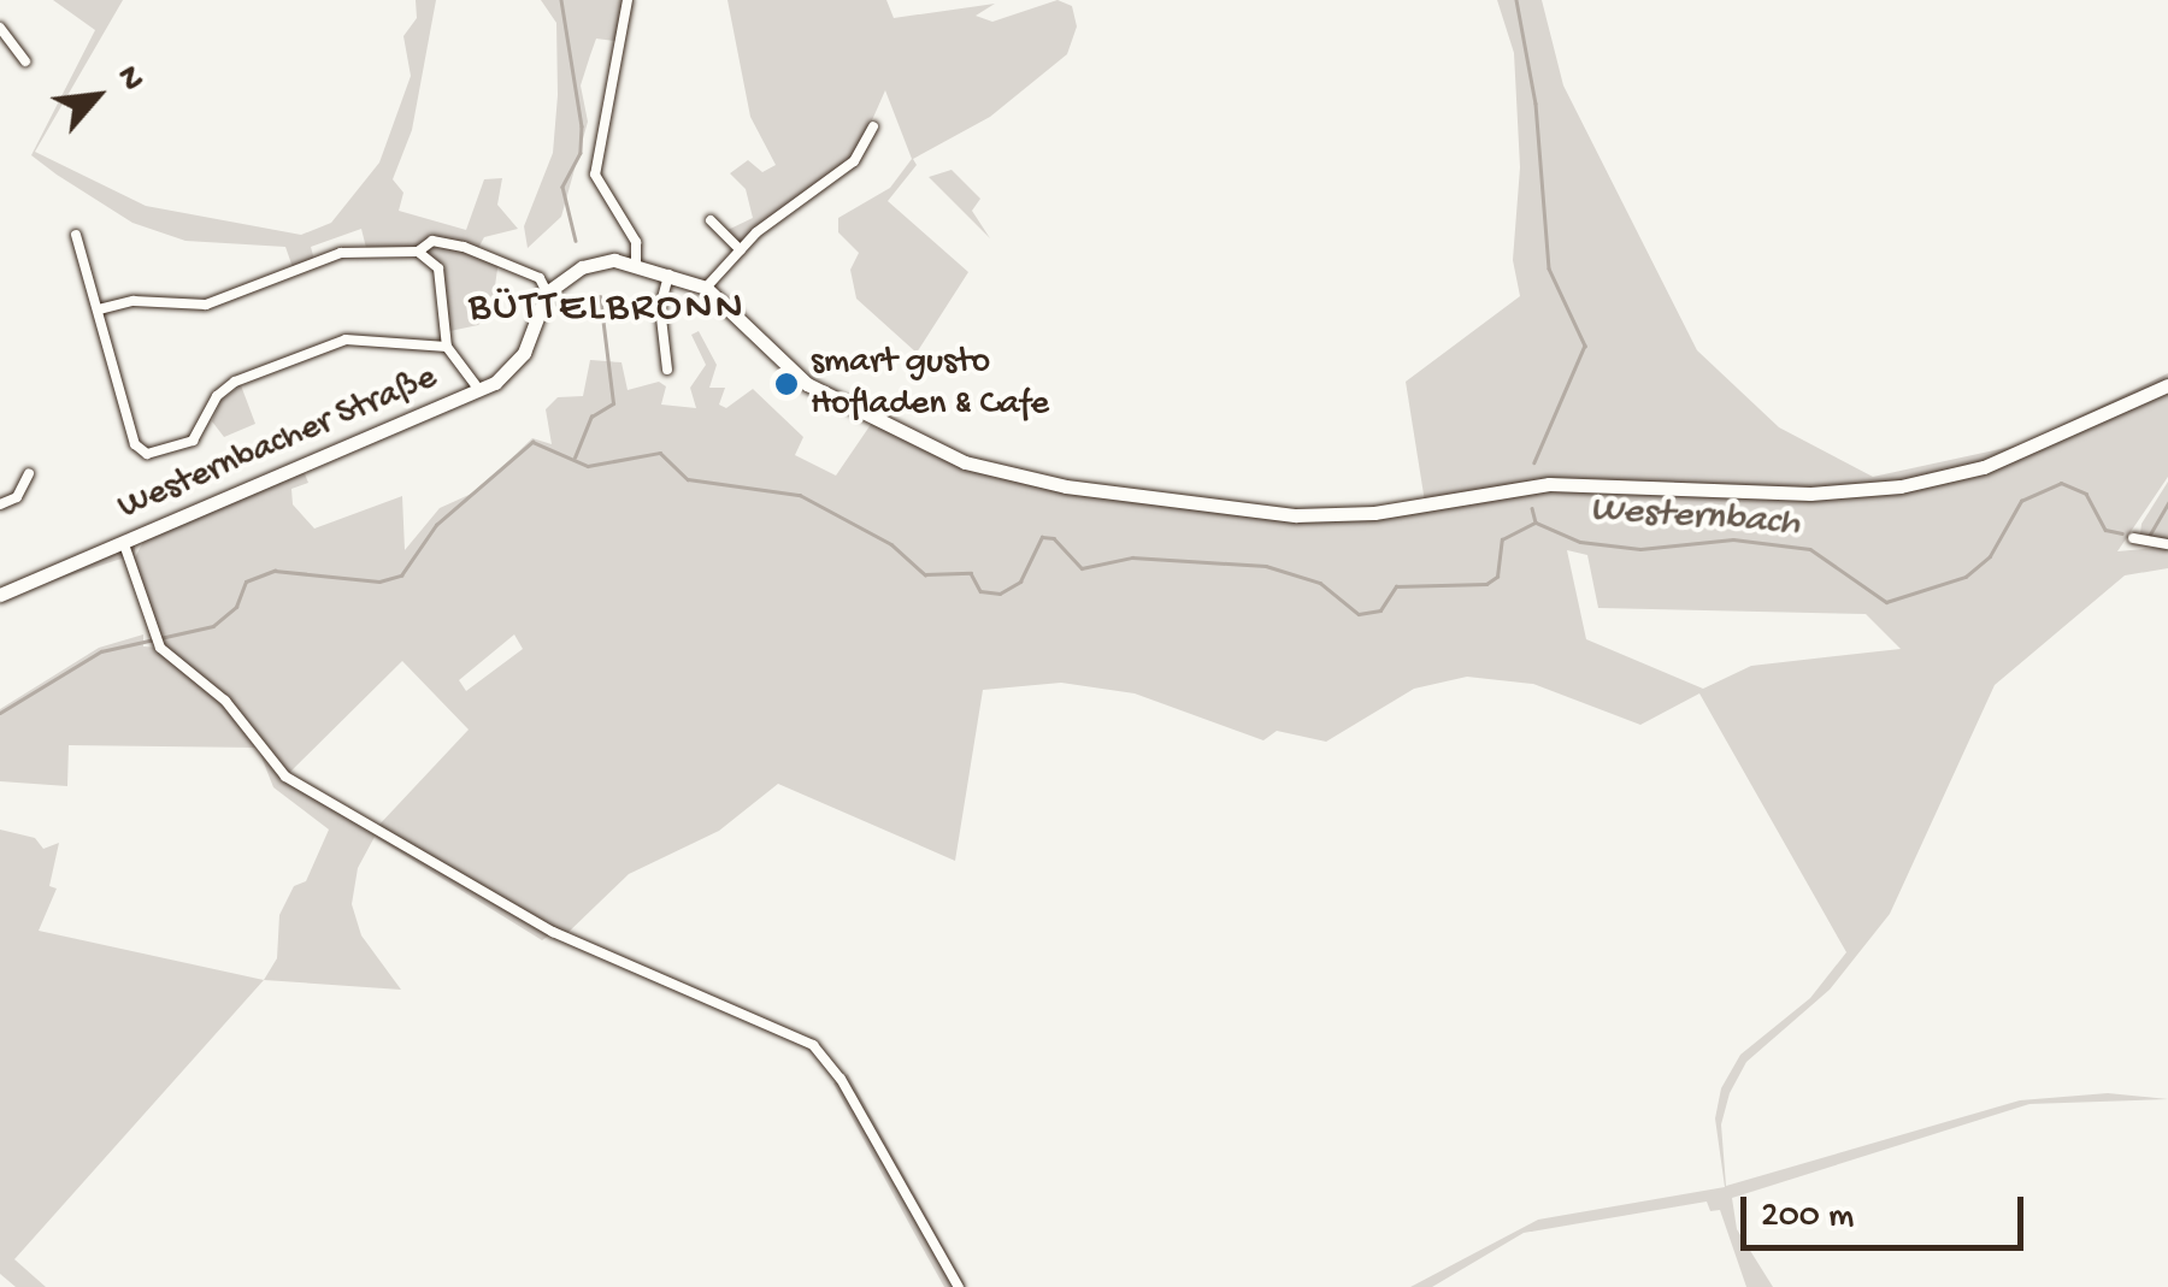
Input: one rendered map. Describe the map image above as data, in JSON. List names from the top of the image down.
{
  "streets": {
    "street": ["Westernbacher Straße"]
  },
  "districts": ["BÜTTELBRONN"],
  "water": ["Westernbach"],
  "places": ["smart gusto Hofladen & Cafe"],
  "scale_bar": "200 m",
  "north": "top right"
}
